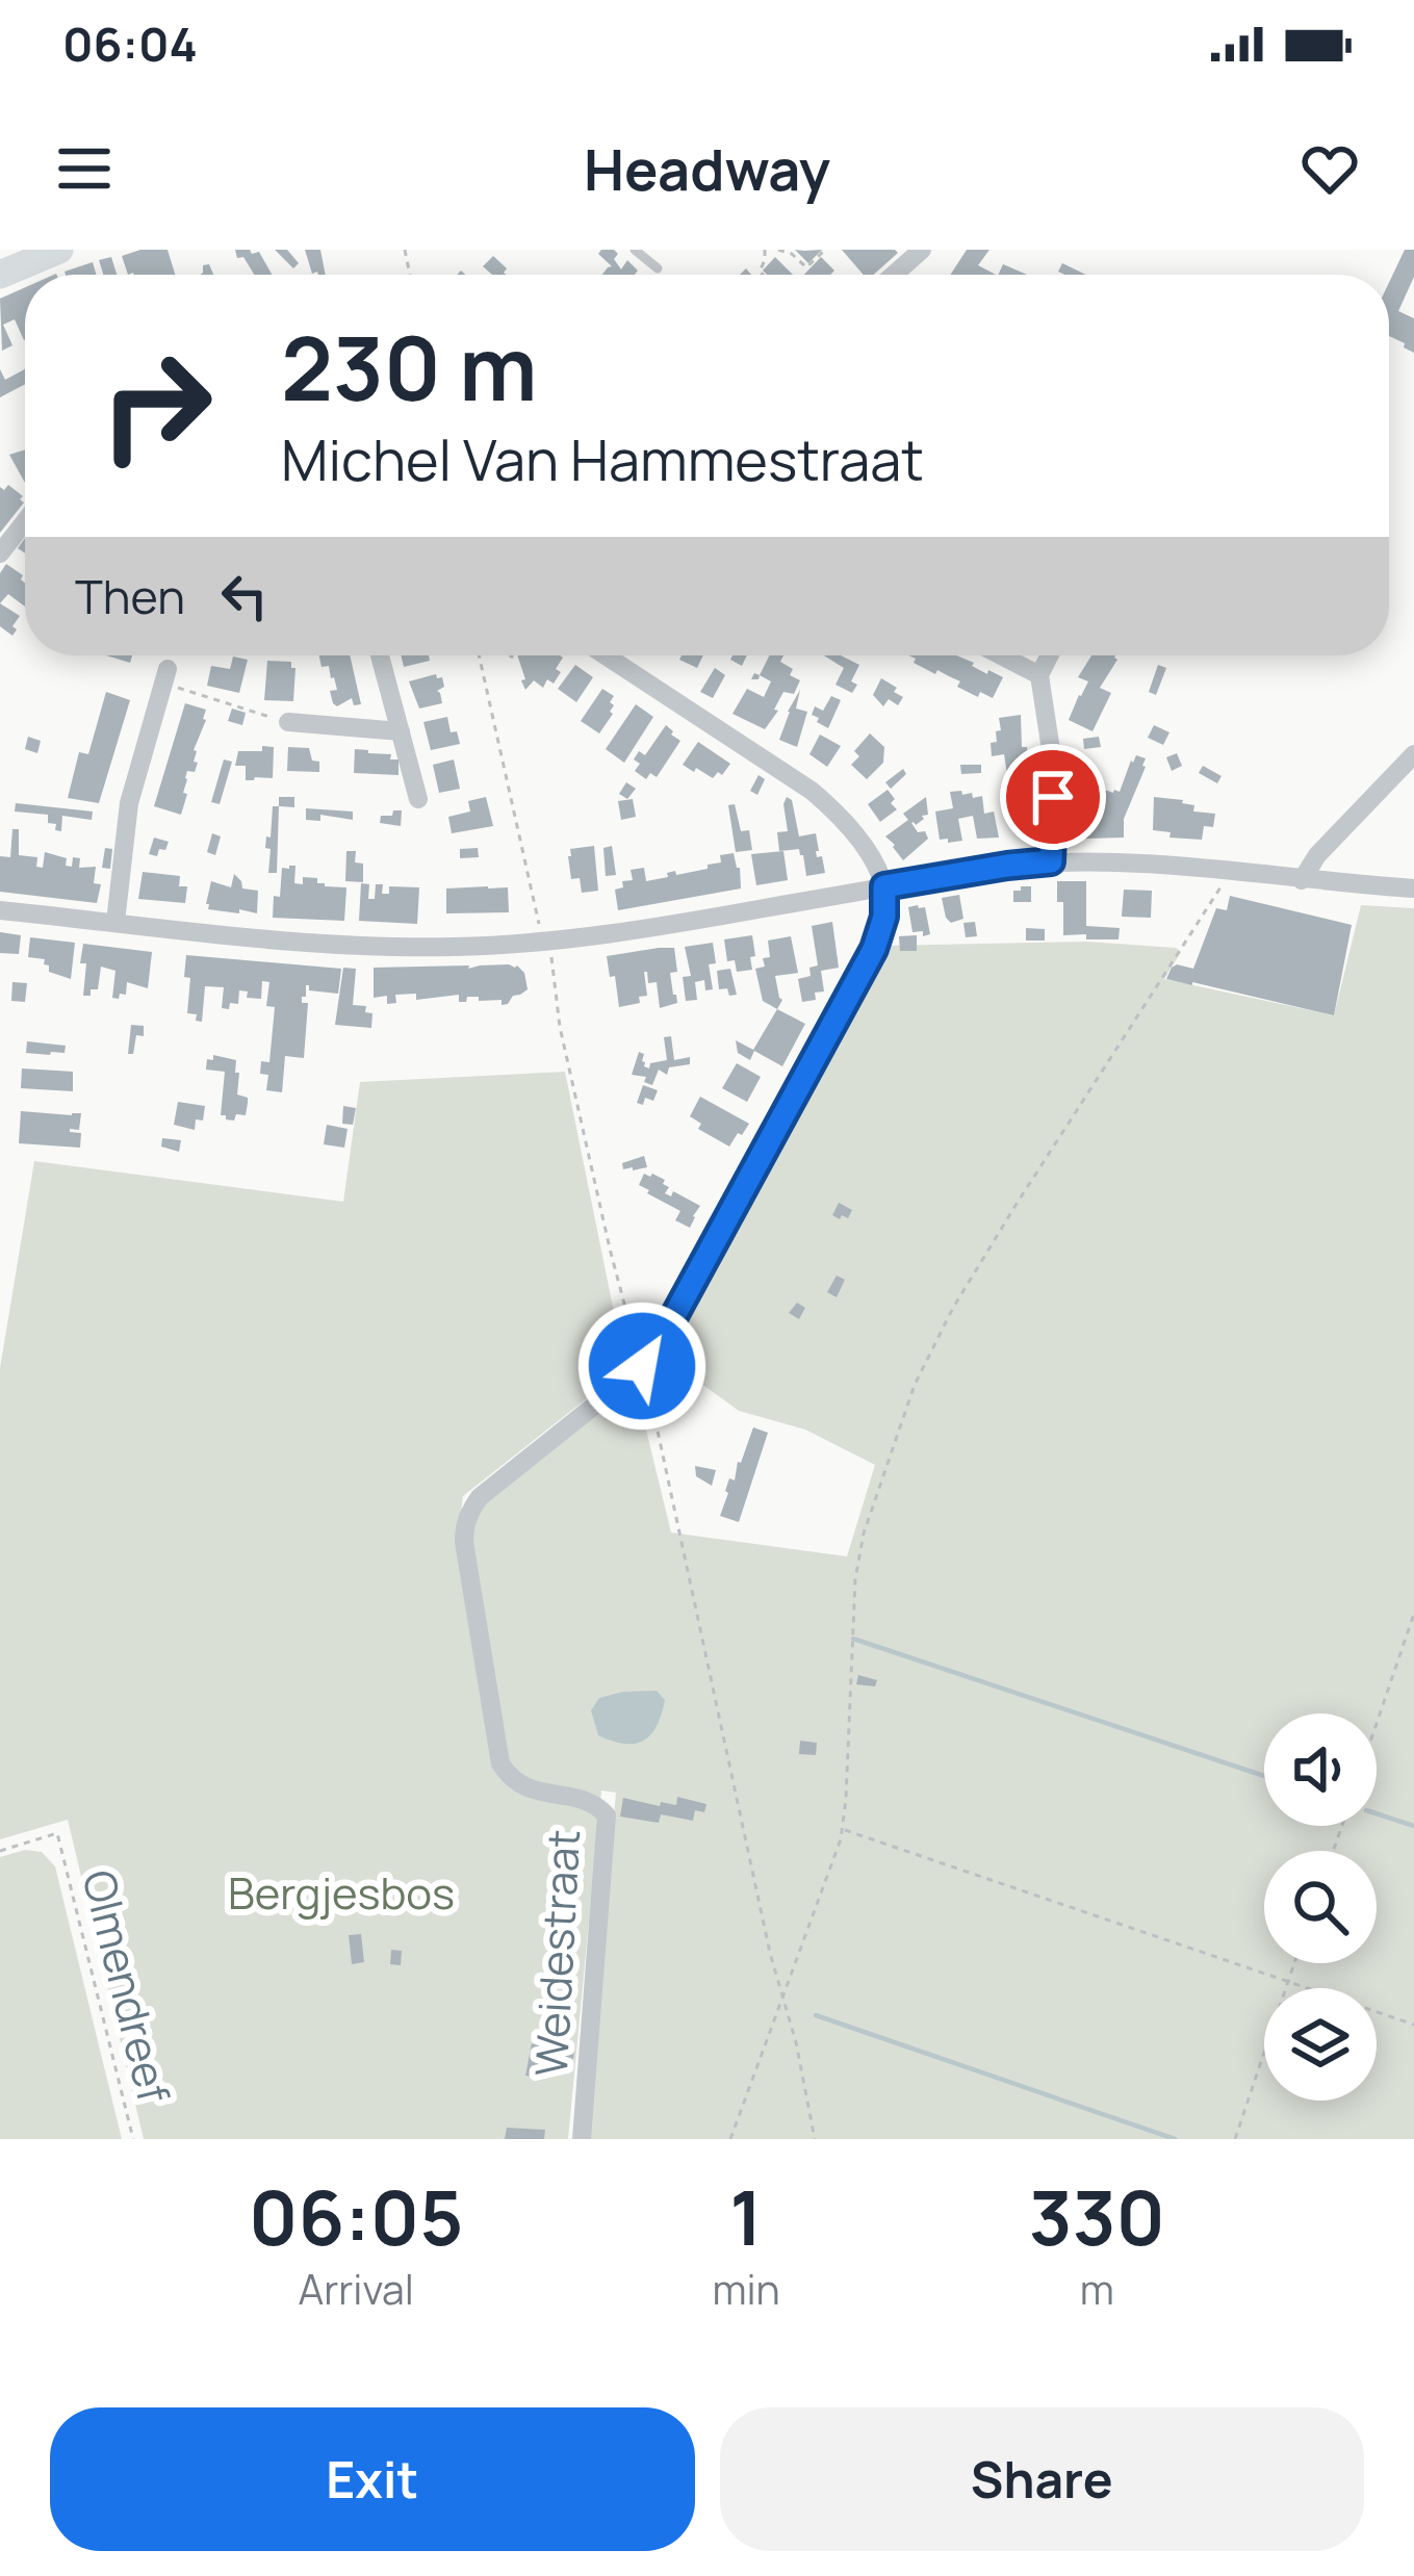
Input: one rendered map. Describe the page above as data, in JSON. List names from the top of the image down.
{
  "streets": {
    "street": ["Weidestraat"],
    "path": ["Olmendreef"]
  },
  "parks": ["Bergjesbos"],
  "page": {
    "status": "06:04",
    "header": "Headway",
    "turn": ["230 m", "Michel Van Hammestraat"],
    "then": "Then",
    "eta": [
      "06:05",
      "Arrival",
      "1",
      "min",
      "330",
      "m"
    ],
    "buttons": ["Exit", "Share"]
  }
}
